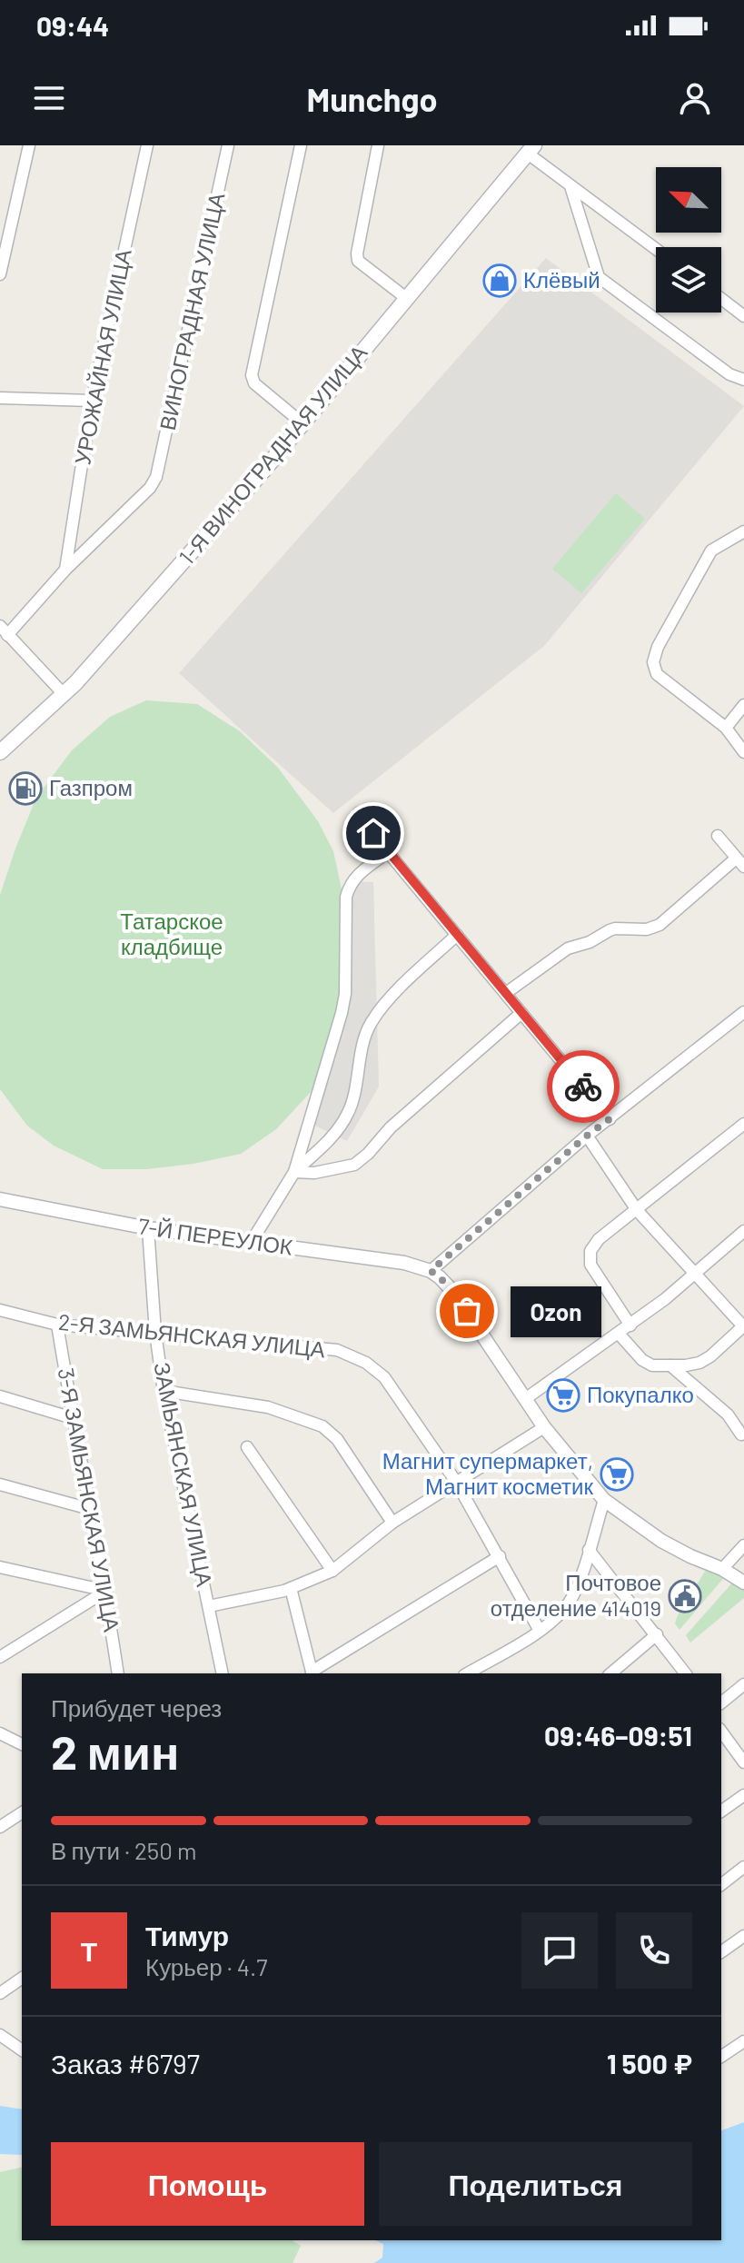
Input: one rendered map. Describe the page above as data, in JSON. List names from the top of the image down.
{
  "streets": {
    "main road": ["1-Я ВИНОГРАДНАЯ УЛИЦА"],
    "street": [
      "ВИНОГРАДНАЯ УЛИЦА",
      "УРОЖАЙНАЯ УЛИЦА",
      "7-Й ПЕРЕУЛОК",
      "2-Я ЗАМЬЯНСКАЯ УЛИЦА",
      "ЗАМЬЯНСКАЯ УЛИЦА",
      "3-Я ЗАМЬЯНСКАЯ УЛИЦА"
    ]
  },
  "crossings": [
    ["ВИНОГРАДНАЯ УЛИЦА", "УРОЖАЙНАЯ УЛИЦА"],
    ["7-Й ПЕРЕУЛОК", "ЗАМЬЯНСКАЯ УЛИЦА"],
    ["2-Я ЗАМЬЯНСКАЯ УЛИЦА", "ЗАМЬЯНСКАЯ УЛИЦА"],
    ["2-Я ЗАМЬЯНСКАЯ УЛИЦА", "3-Я ЗАМЬЯНСКАЯ УЛИЦА"]
  ],
  "parks": ["Татарское кладбище"],
  "places": {
    "shop": ["Клёвый"],
    "fuel station": ["Газпром"],
    "other": ["Ozon"],
    "supermarket": ["Покупалко", "Магнит супермаркет, Магнит косметик"],
    "public building": ["Почтовое отделение 414019"]
  },
  "north": "top left",
  "page": {
    "status": "09:44",
    "header": "Munchgo",
    "bubble": "Ozon",
    "heading": ["2 мин", "Прибудет через", "09:46–09:51"],
    "panel": [
      "Тимур",
      "Курьер · 4.7",
      "Заказ #6797",
      "1 500 ₽"
    ],
    "bar": "В пути · 250 m",
    "round": "Т",
    "buttons": ["Помощь", "Поделиться"]
  }
}
